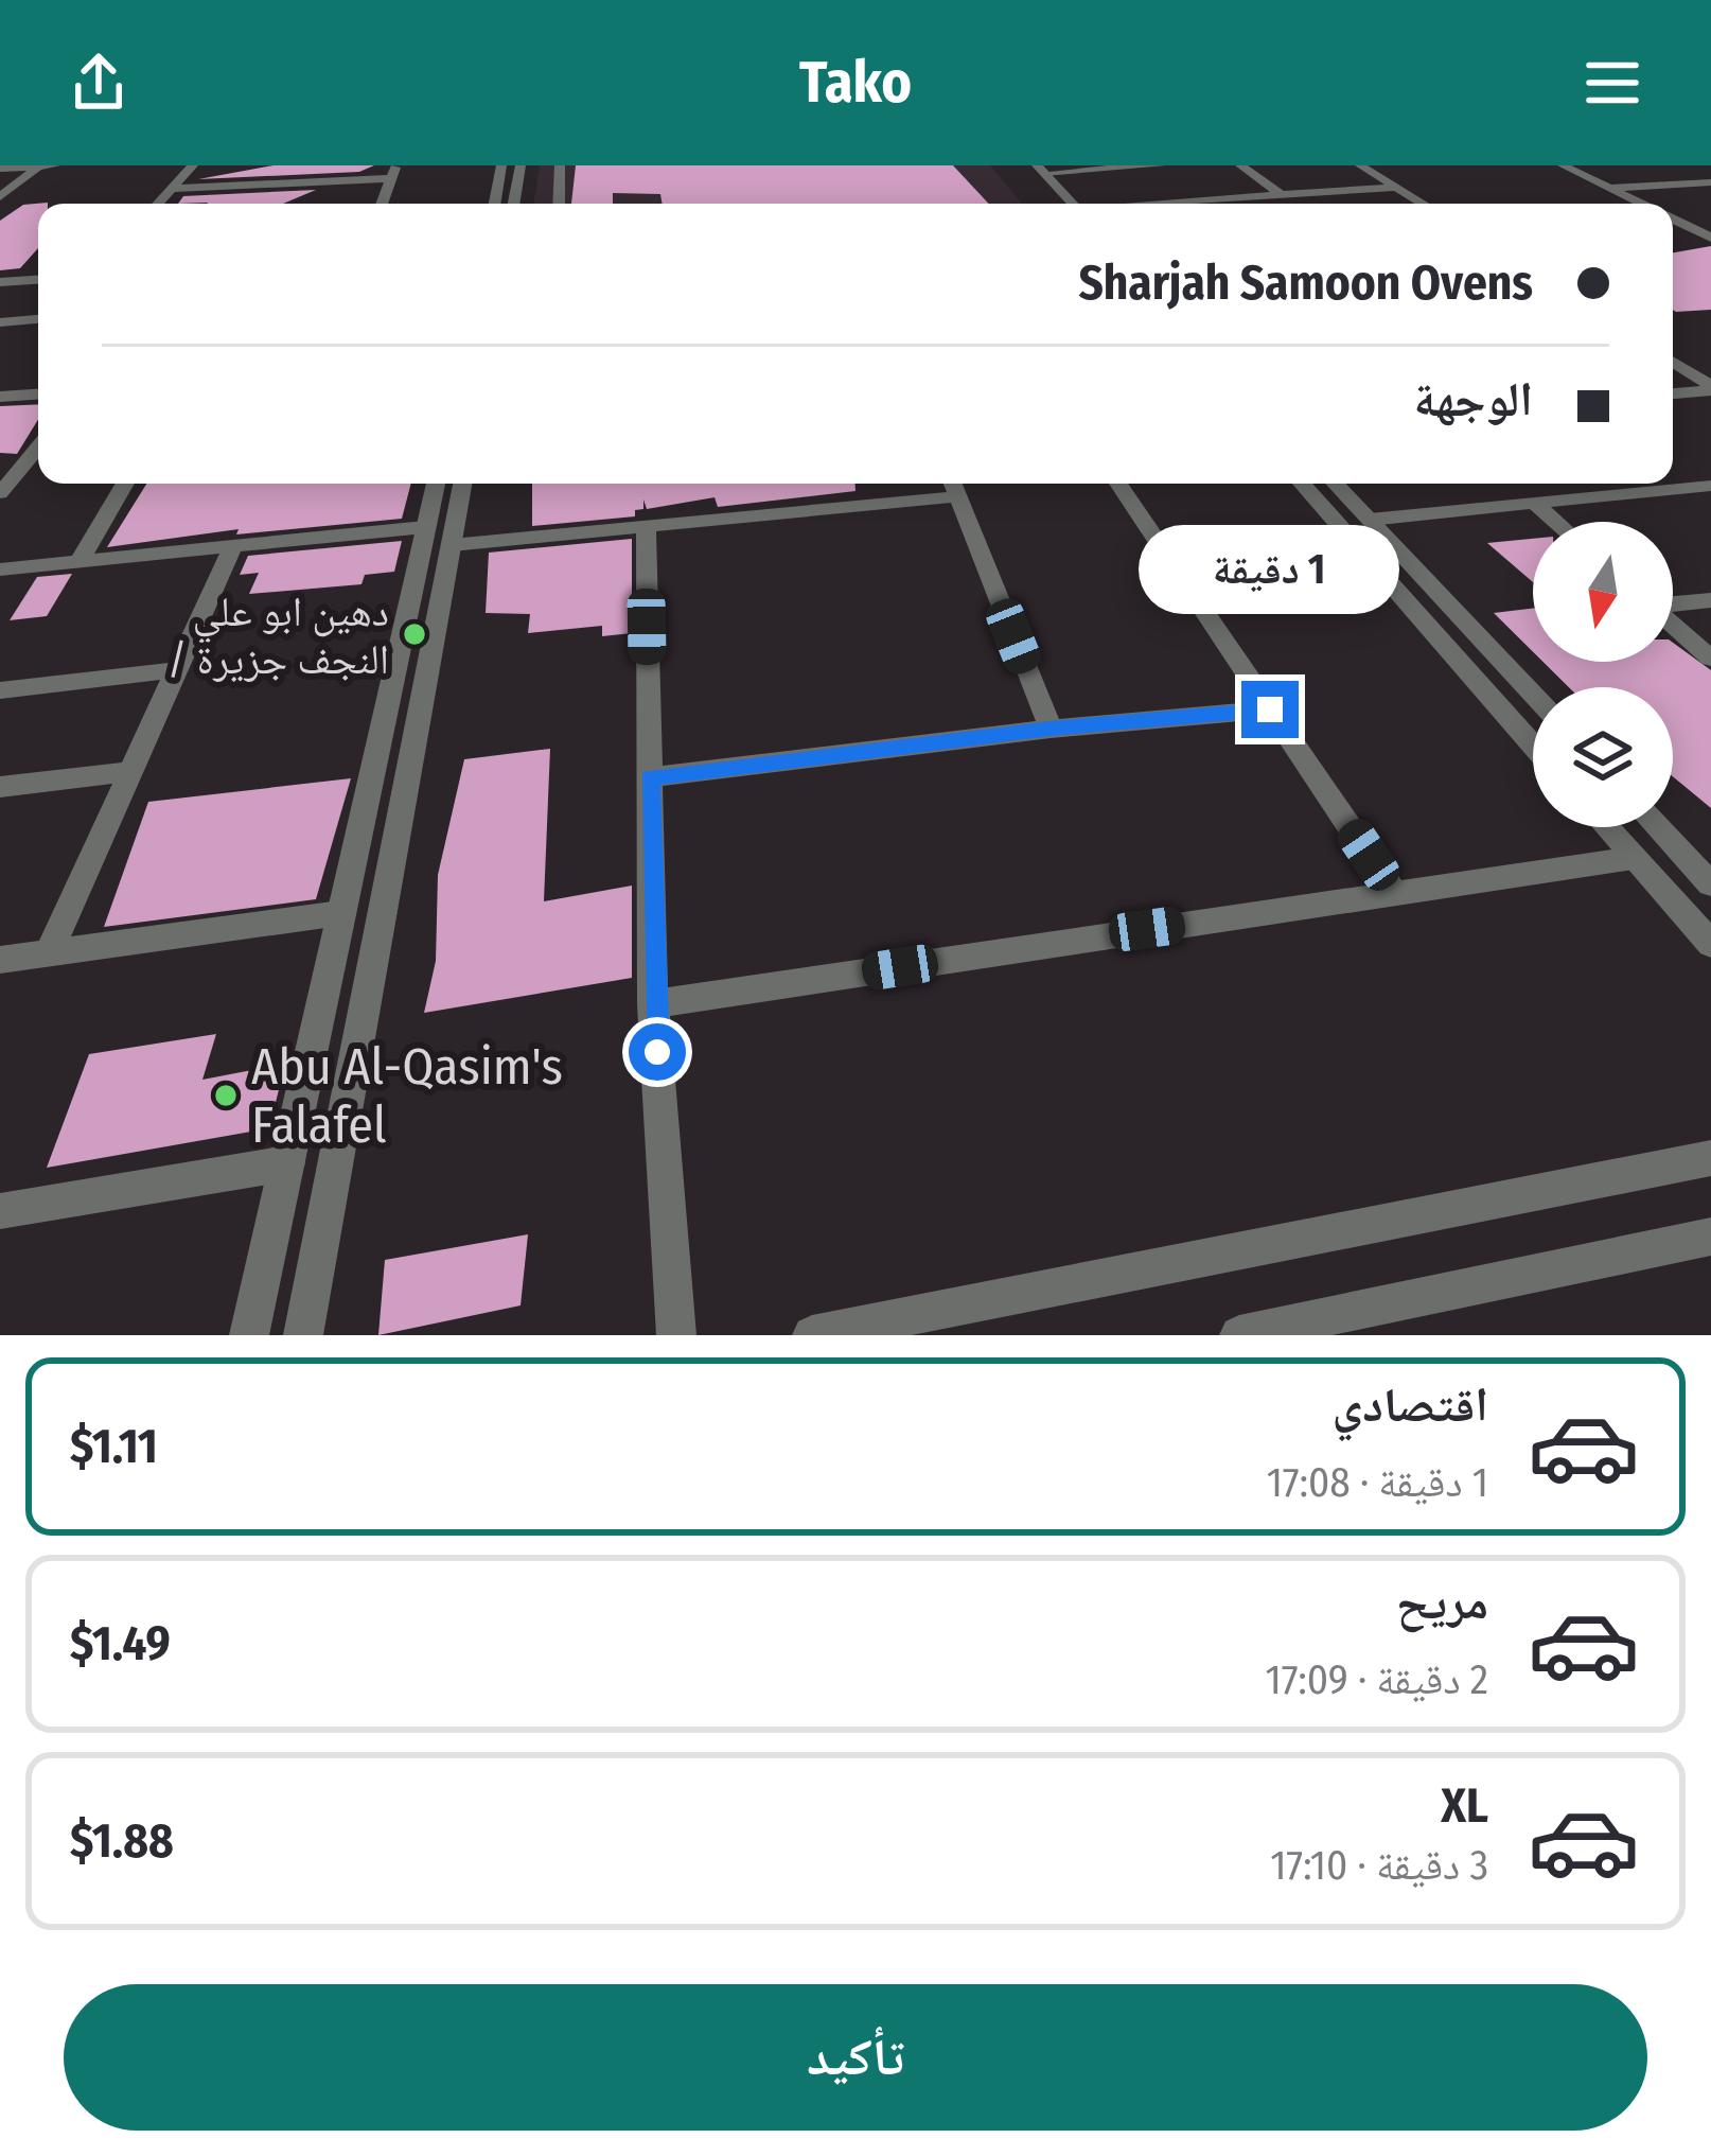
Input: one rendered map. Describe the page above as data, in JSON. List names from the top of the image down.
{
  "places": ["دهين ابو علي / النجف جزيرة", "Abu Al-Qasim's Falafel"],
  "north": "bottom",
  "page": {
    "header": "Tako",
    "banner": ["Sharjah Samoon Ovens", "الوجهة"],
    "bubble": "1 دقيقة",
    "list": [
      {
        "name": "اقتصادي",
        "note": "1 دقيقة · 17:08",
        "value": "$1.11"
      },
      {
        "name": "مريح",
        "note": "2 دقيقة · 17:09",
        "value": "$1.49"
      },
      {
        "name": "XL",
        "note": "3 دقيقة · 17:10",
        "value": "$1.88"
      }
    ],
    "buttons": "تأكيد"
  }
}
